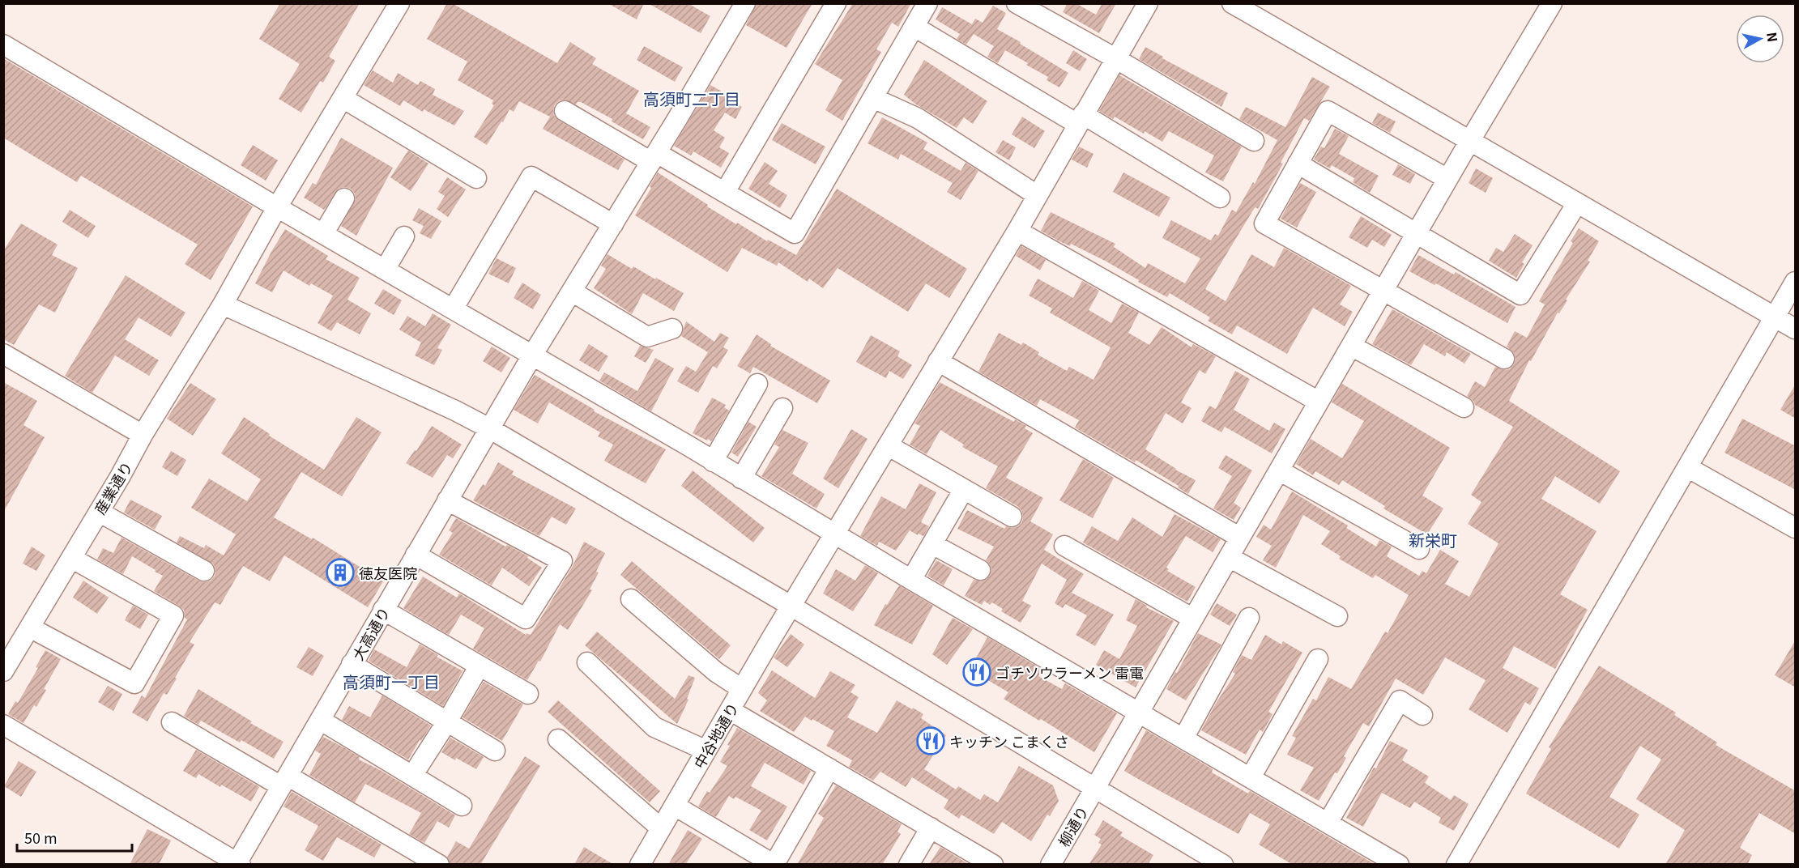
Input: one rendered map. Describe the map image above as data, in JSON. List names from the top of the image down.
{
  "streets": {
    "street": [
      "産業通り",
      "大高通り",
      "中谷地通り",
      "柳通り"
    ]
  },
  "districts": ["高須町二丁目", "新栄町", "高須町一丁目"],
  "places": {
    "building": ["徳友医院"],
    "restaurant": ["ゴチソウラーメン 雷電", "キッチン こまくさ"]
  },
  "scale_bar": "50 m",
  "north": "right"
}
